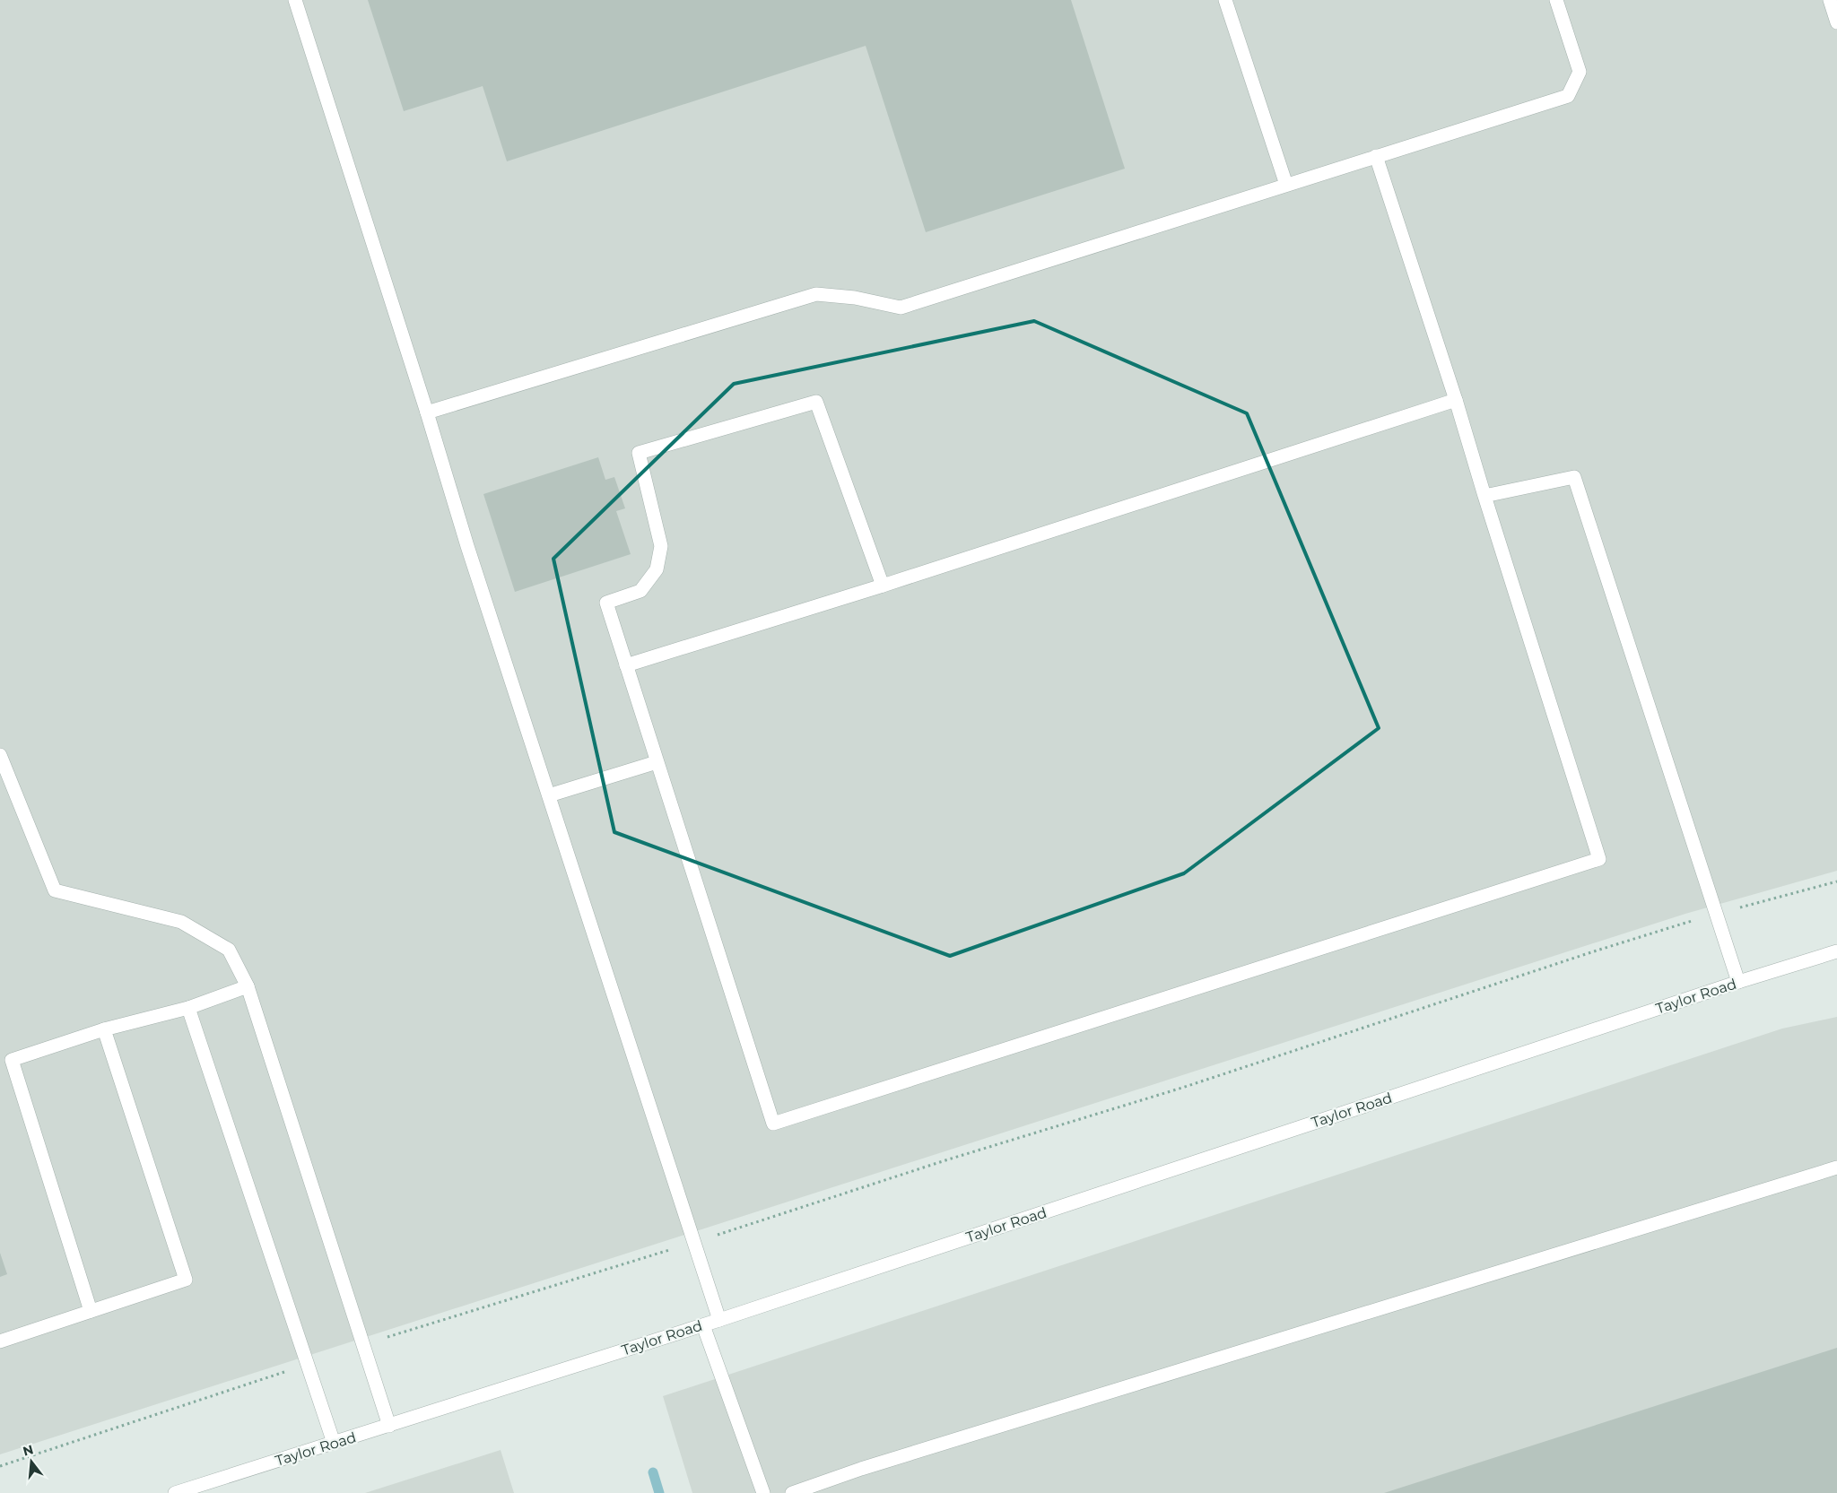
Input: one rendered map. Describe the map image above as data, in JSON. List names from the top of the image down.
{
  "streets": {
    "street": ["Taylor Road"]
  },
  "north": "top"
}
